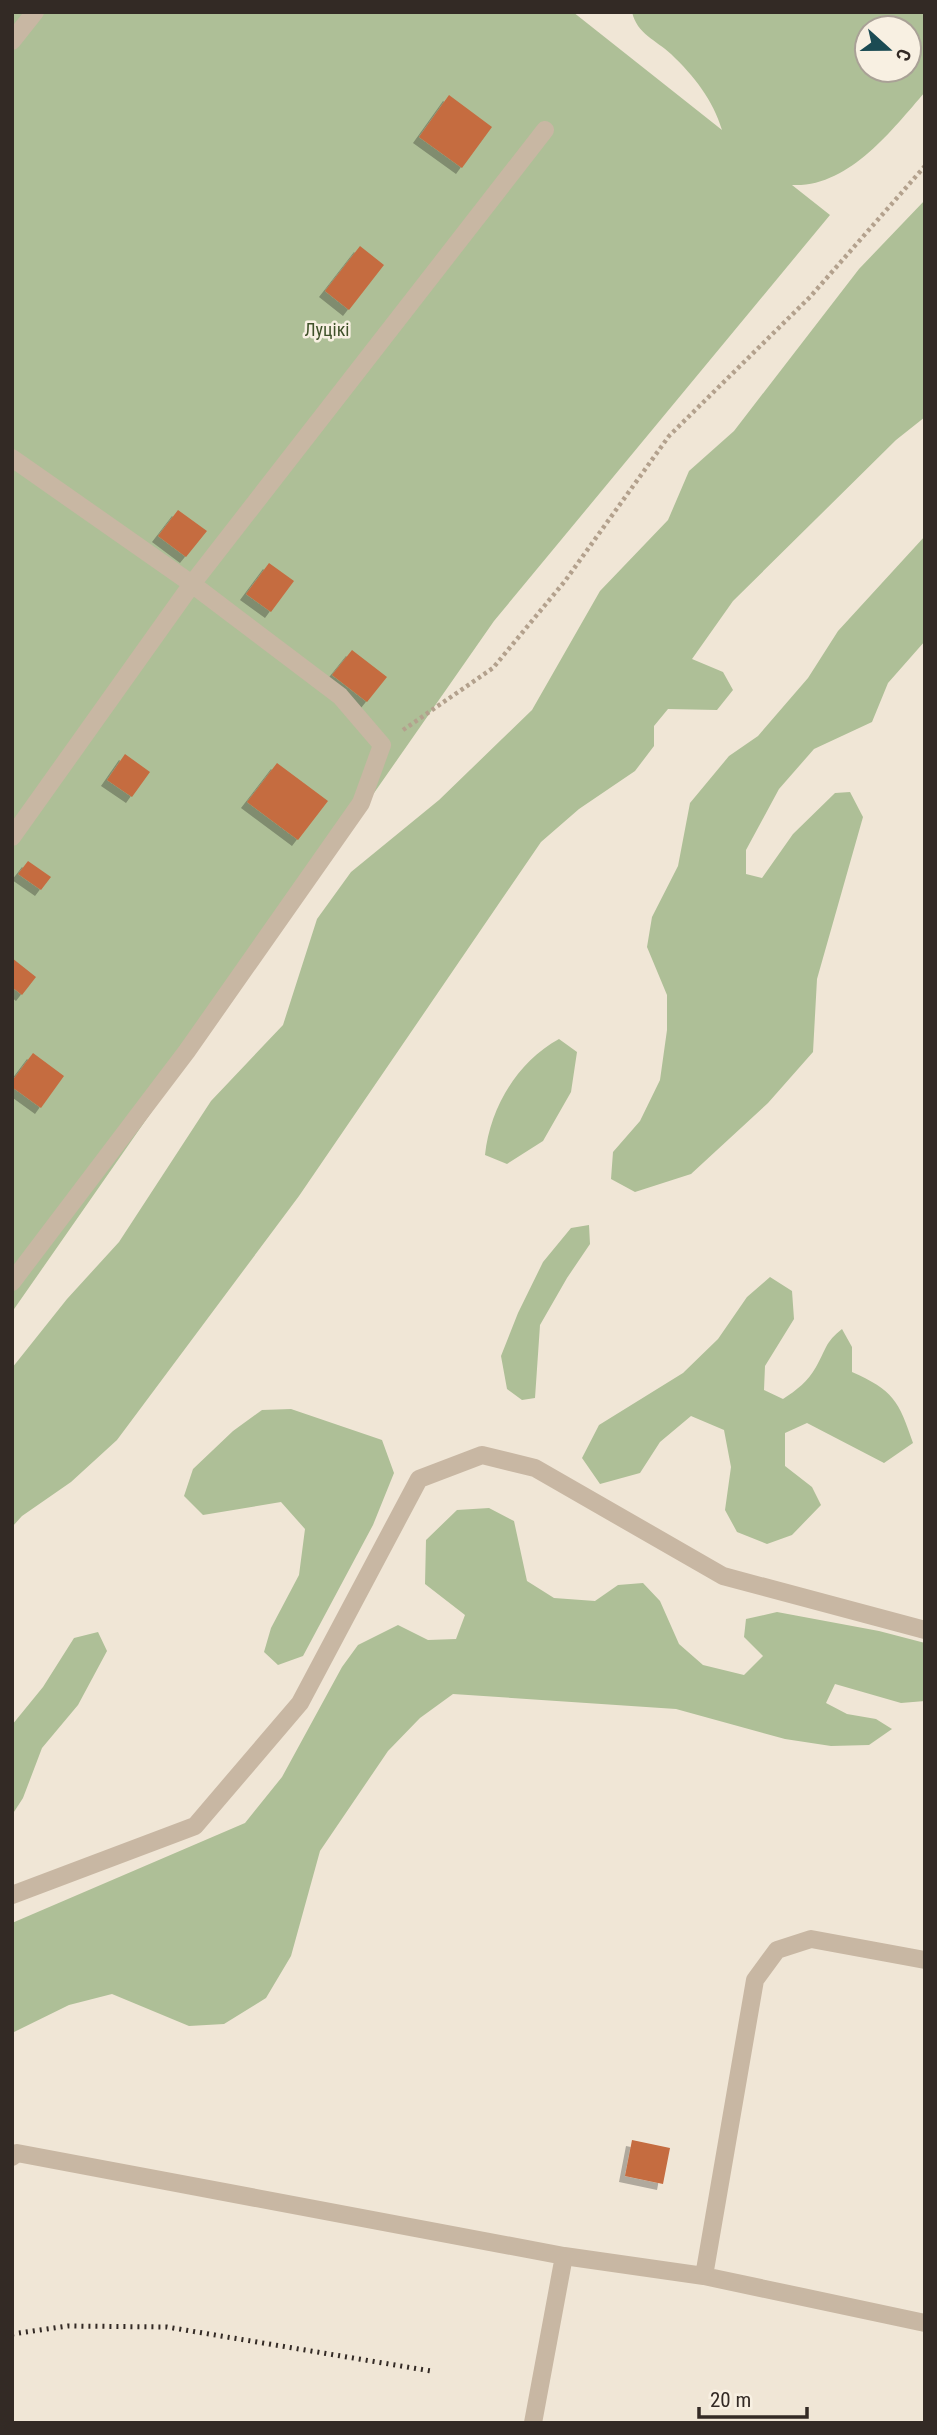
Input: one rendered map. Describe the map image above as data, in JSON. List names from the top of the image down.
{
  "parks": ["Луцікі"],
  "scale_bar": "20 m",
  "north": "right"
}
